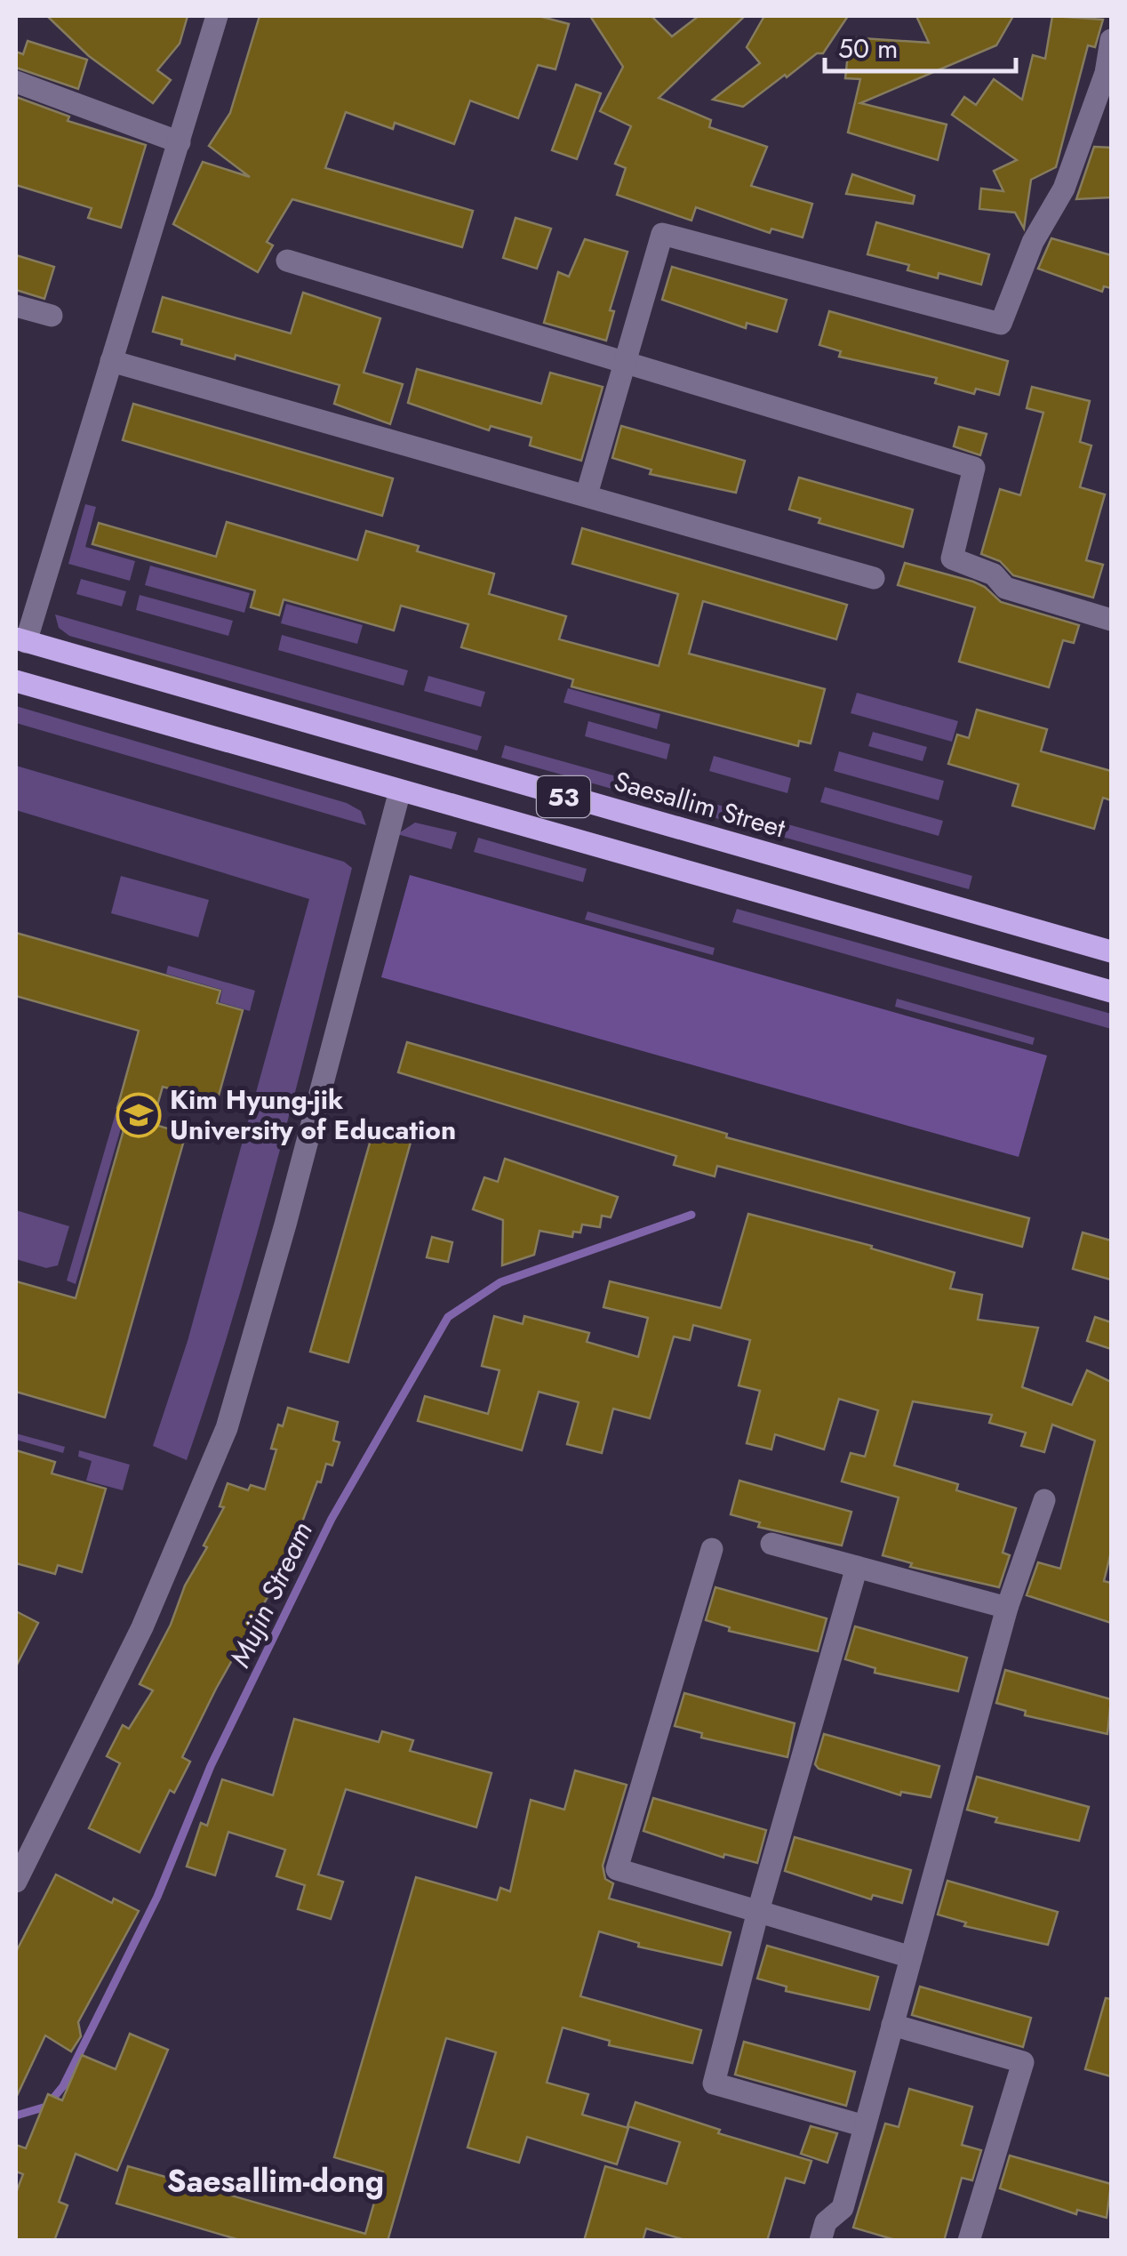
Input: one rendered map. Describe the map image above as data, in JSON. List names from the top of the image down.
{
  "streets": {
    "main road": ["53", "Saesallim Street"]
  },
  "districts": ["Saesallim-dong"],
  "water": ["Mujin Stream"],
  "places": {
    "school or university": ["Kim Hyung-jik University of Education"]
  },
  "scale_bar": "50 m"
}
